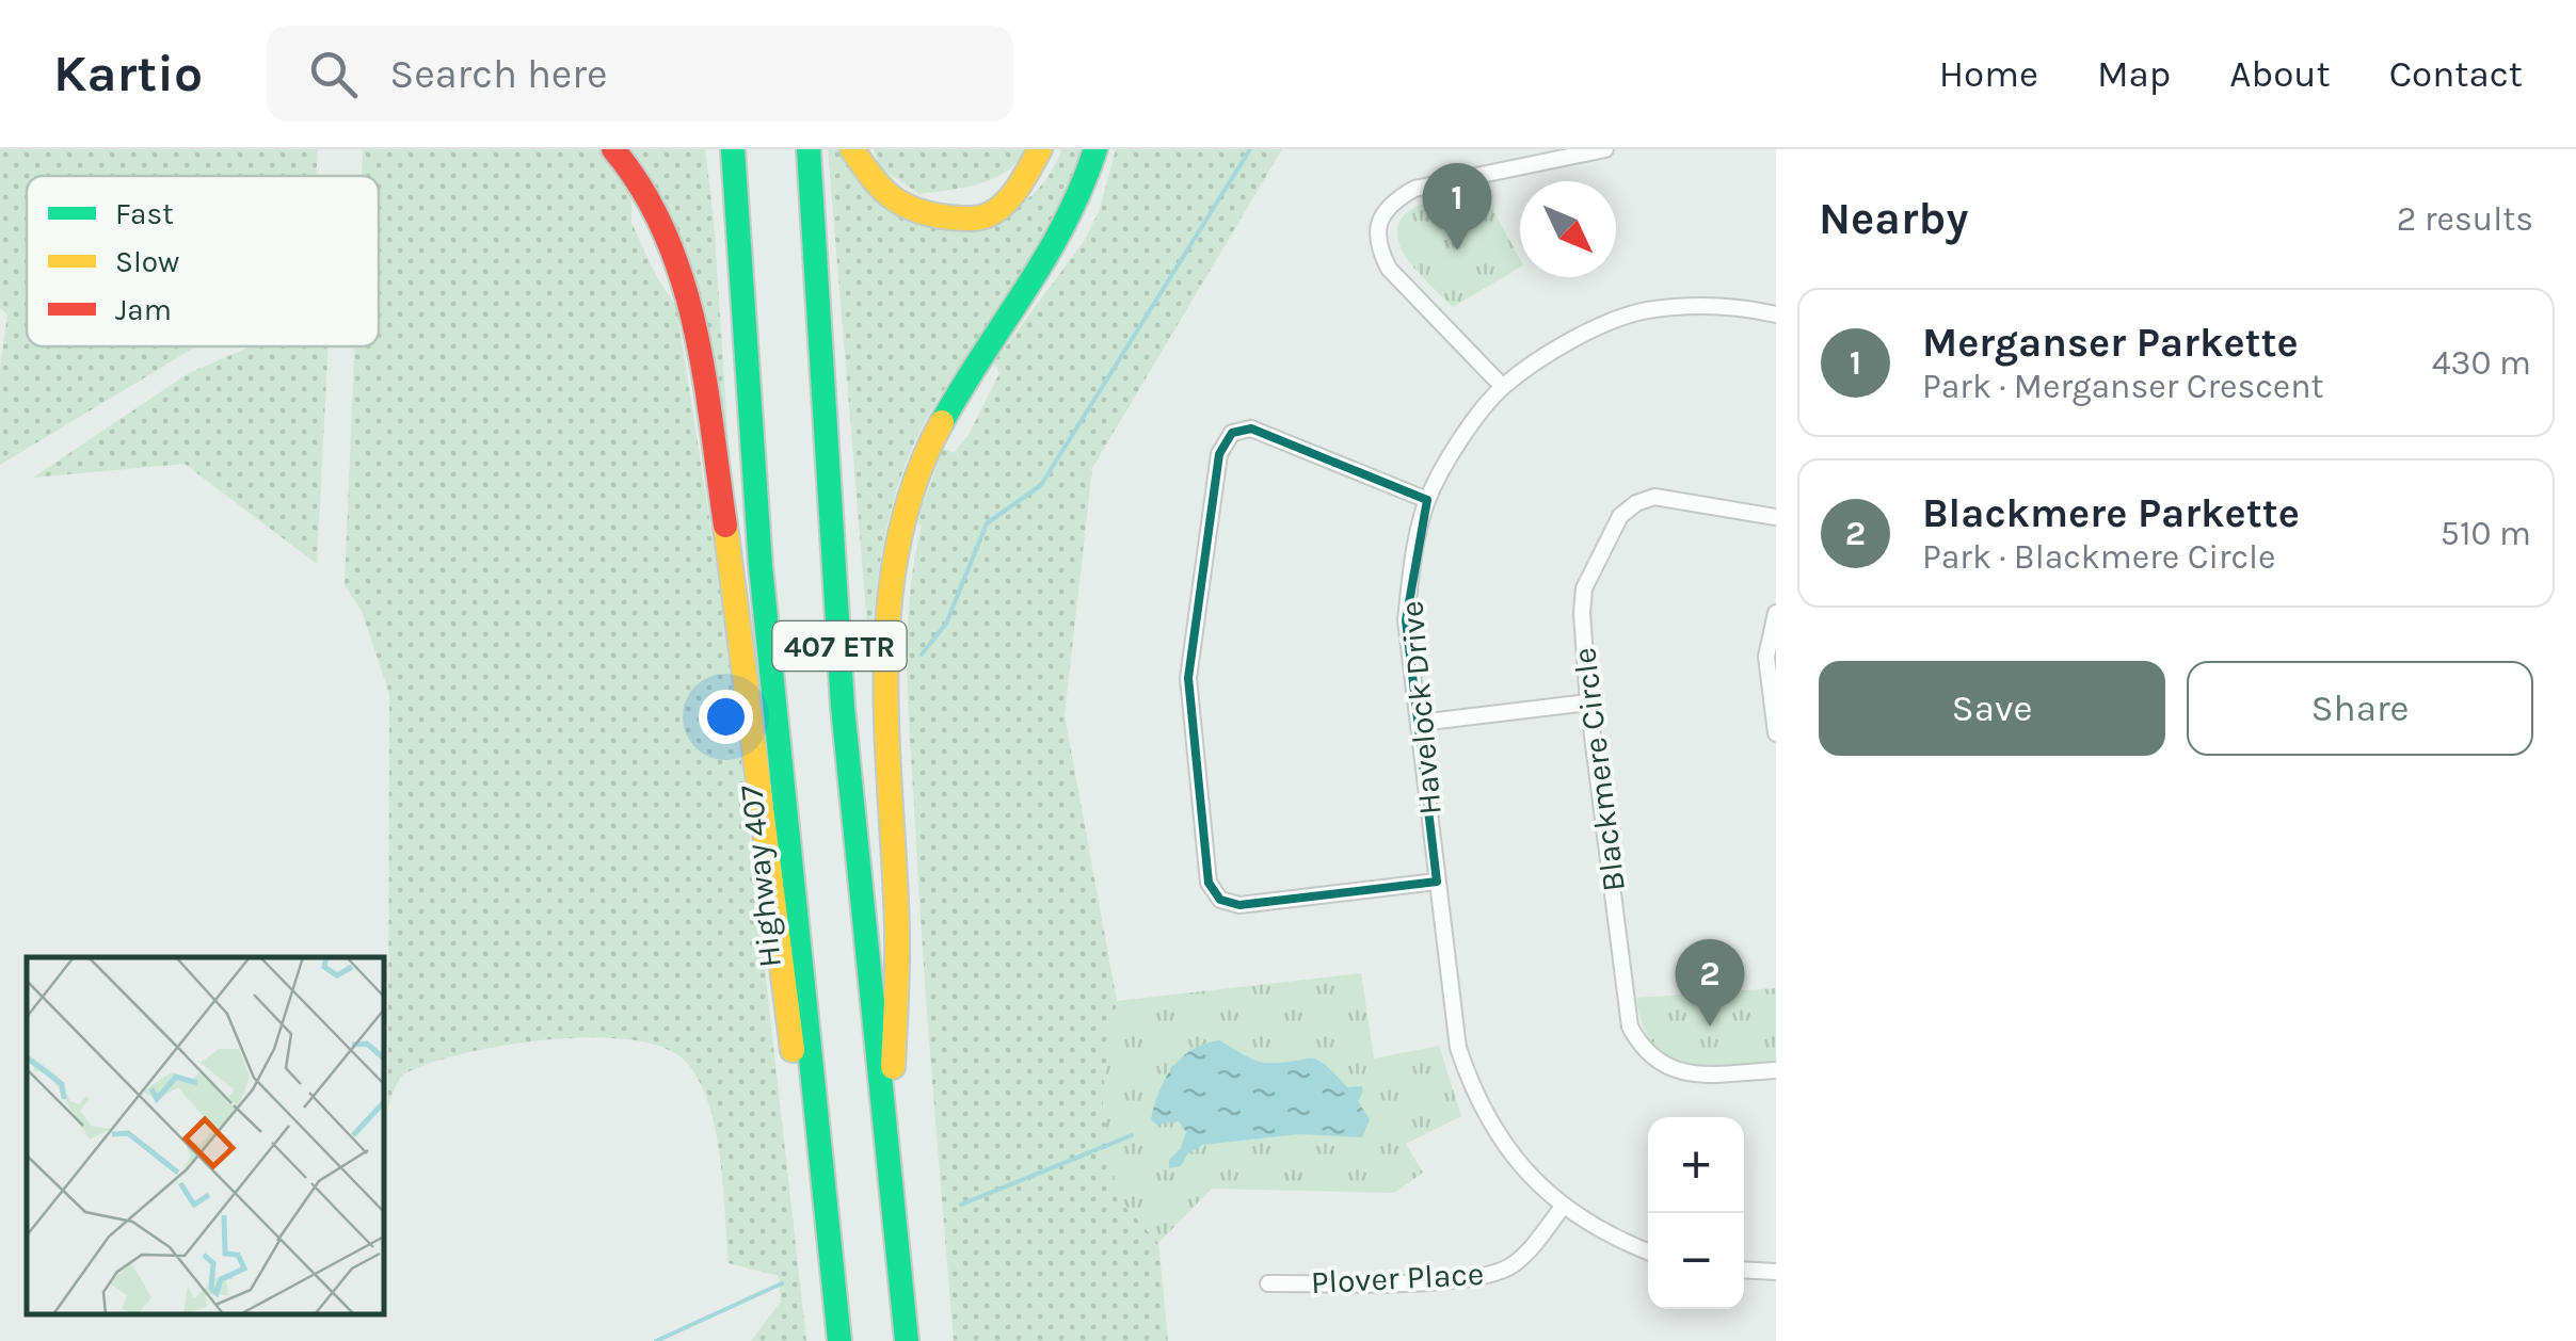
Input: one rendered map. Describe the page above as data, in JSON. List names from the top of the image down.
{
  "streets": {
    "highway": ["407 ETR", "Highway 407"],
    "street": ["Havelock Drive", "Blackmere Circle", "Plover Place"]
  },
  "crossings": [
    ["Havelock Drive", "Plover Place"]
  ],
  "legend": ["Fast", "Slow", "Jam"],
  "north": "bottom right",
  "page": {
    "header": "Kartio",
    "search": "Search here",
    "nav": [
      "Home",
      "Map",
      "About",
      "Contact"
    ],
    "heading": ["Nearby", "2 results"],
    "pins": ["1", "2"],
    "list": [
      {
        "mark": "1",
        "name": "Merganser Parkette",
        "note": "Park · Merganser Crescent",
        "value": "430 m"
      },
      {
        "mark": "2",
        "name": "Blackmere Parkette",
        "note": "Park · Blackmere Circle",
        "value": "510 m"
      }
    ],
    "buttons": ["Save", "Share"],
    "map_buttons": ["+", "−"]
  }
}
